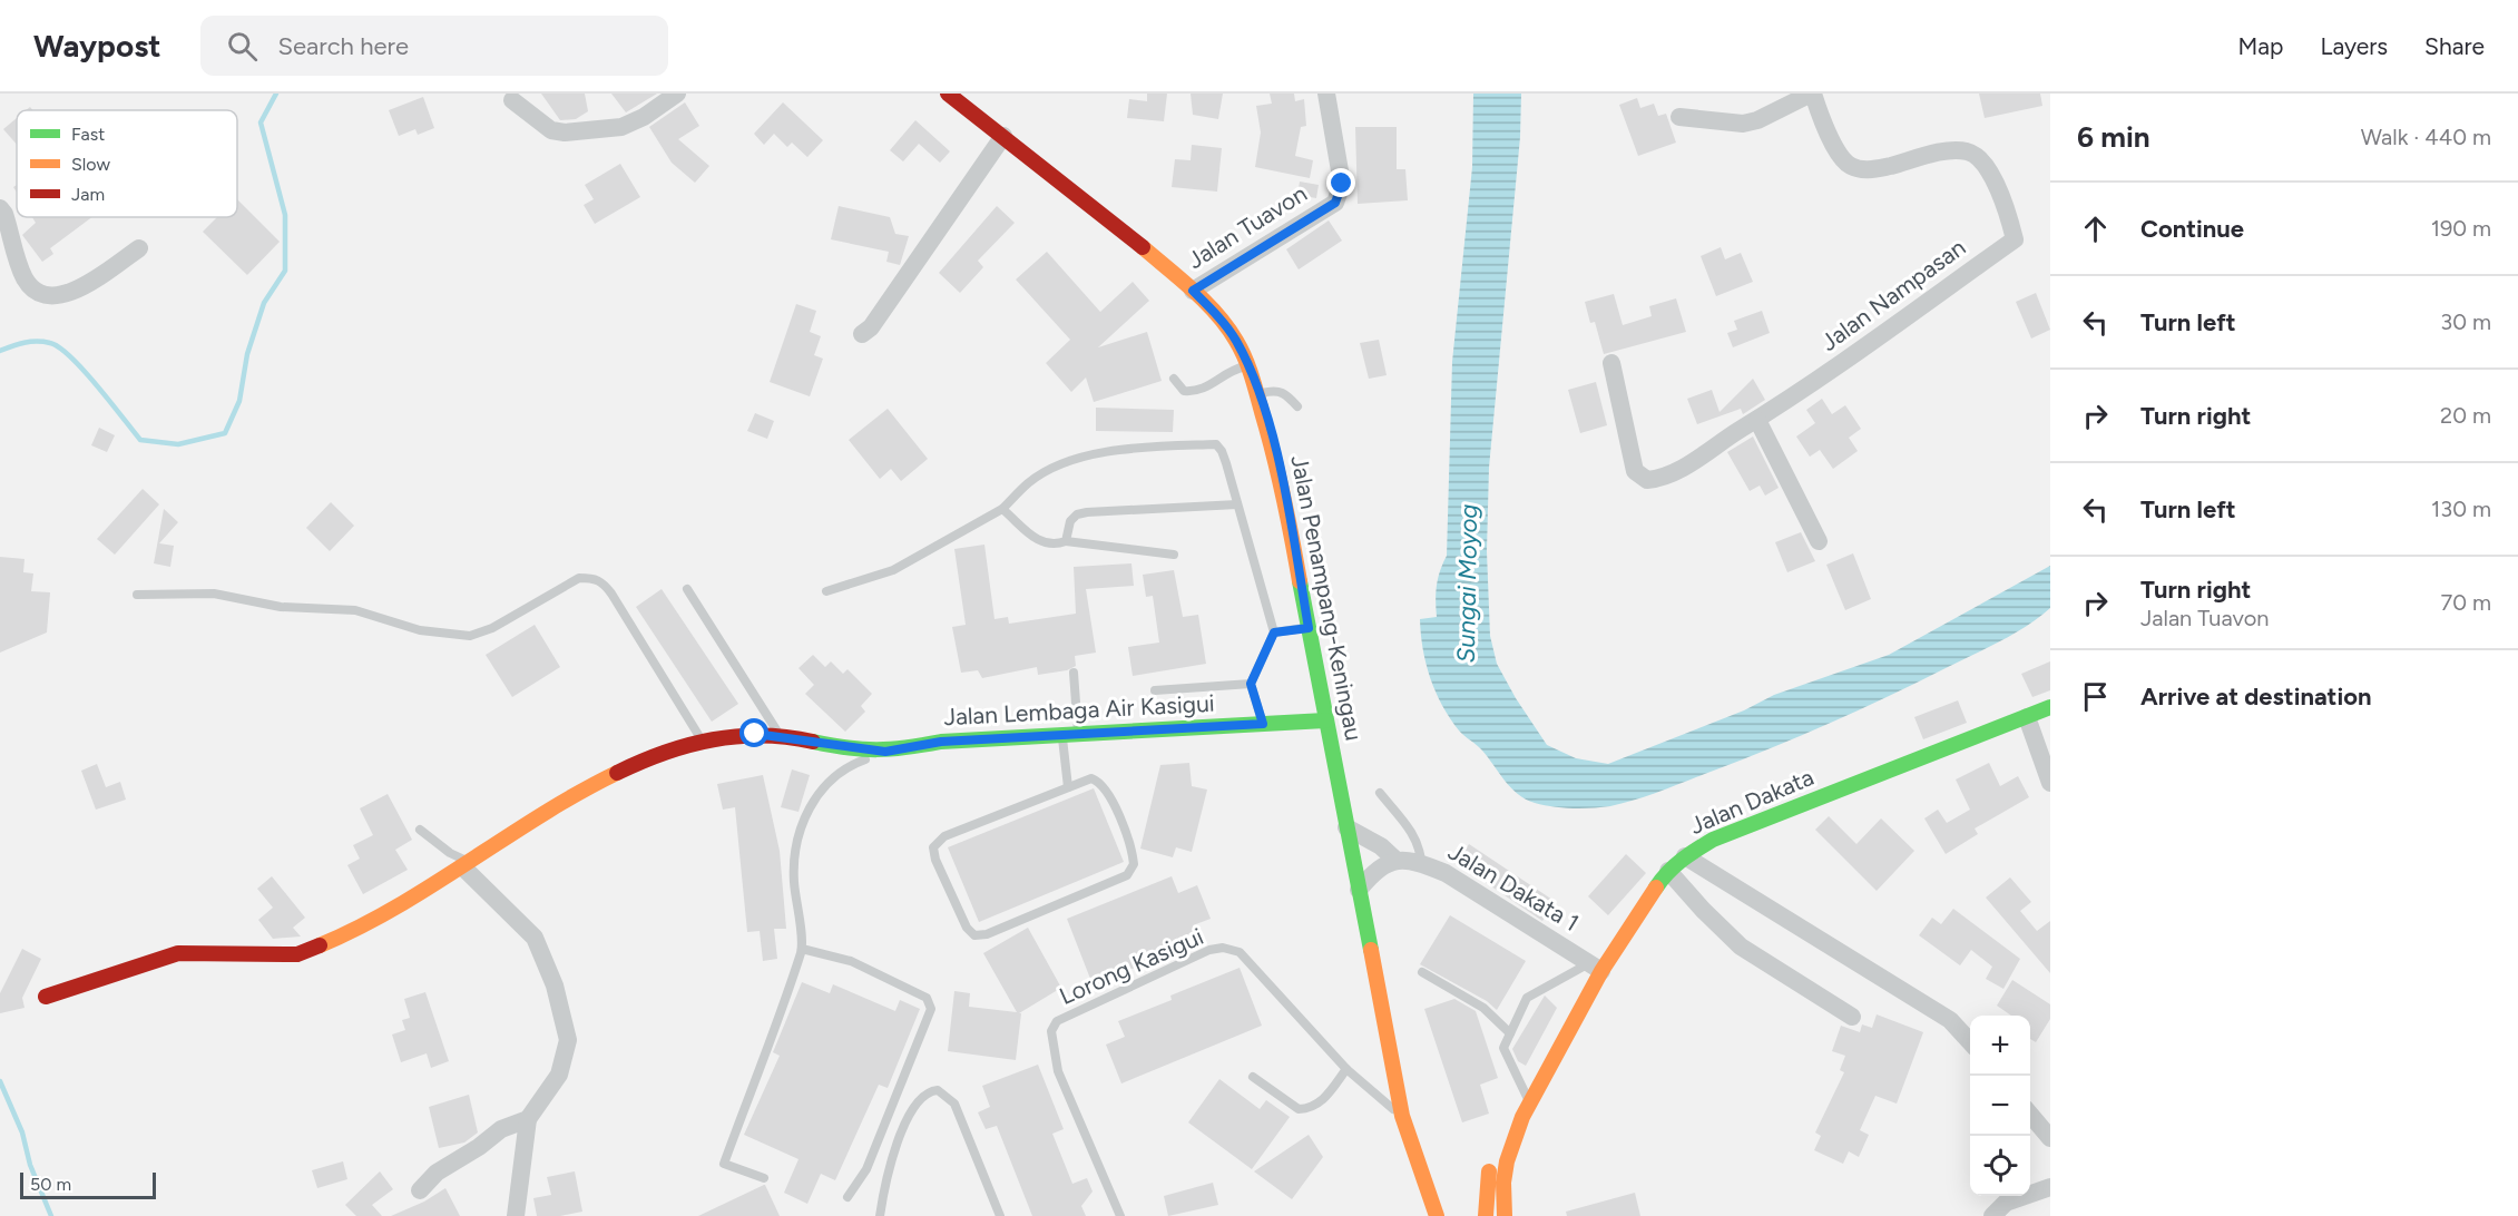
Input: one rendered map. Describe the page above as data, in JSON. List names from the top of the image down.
{
  "streets": {
    "street": [
      "Jalan Tuavon",
      "Jalan Nampasan",
      "Jalan Penampang-Keningau",
      "Jalan Lembaga Air Kasigui",
      "Jalan Dakata",
      "Jalan Dakata 1"
    ],
    "lane": ["Lorong Kasigui"]
  },
  "crossings": [
    ["Jalan Tuavon", "Jalan Penampang-Keningau"],
    ["Jalan Penampang-Keningau", "Jalan Lembaga Air Kasigui"],
    ["Jalan Penampang-Keningau", "Lorong Kasigui"],
    ["Jalan Dakata", "Jalan Dakata 1"]
  ],
  "water": ["Sungai Moyog"],
  "legend": ["Fast", "Slow", "Jam"],
  "scale_bar": "50 m",
  "page": {
    "header": "Waypost",
    "search": "Search here",
    "nav": ["Map", "Layers", "Share"],
    "heading": ["6 min", "Walk · 440 m"],
    "list": [
      ["Continue", "190 m"],
      ["Turn left", "30 m"],
      ["Turn right", "20 m"],
      ["Turn left", "130 m"],
      ["Turn right", "Jalan Tuavon", "70 m"],
      "Arrive at destination"
    ],
    "map_buttons": ["+", "−"],
    "scale": "50 m"
  }
}
